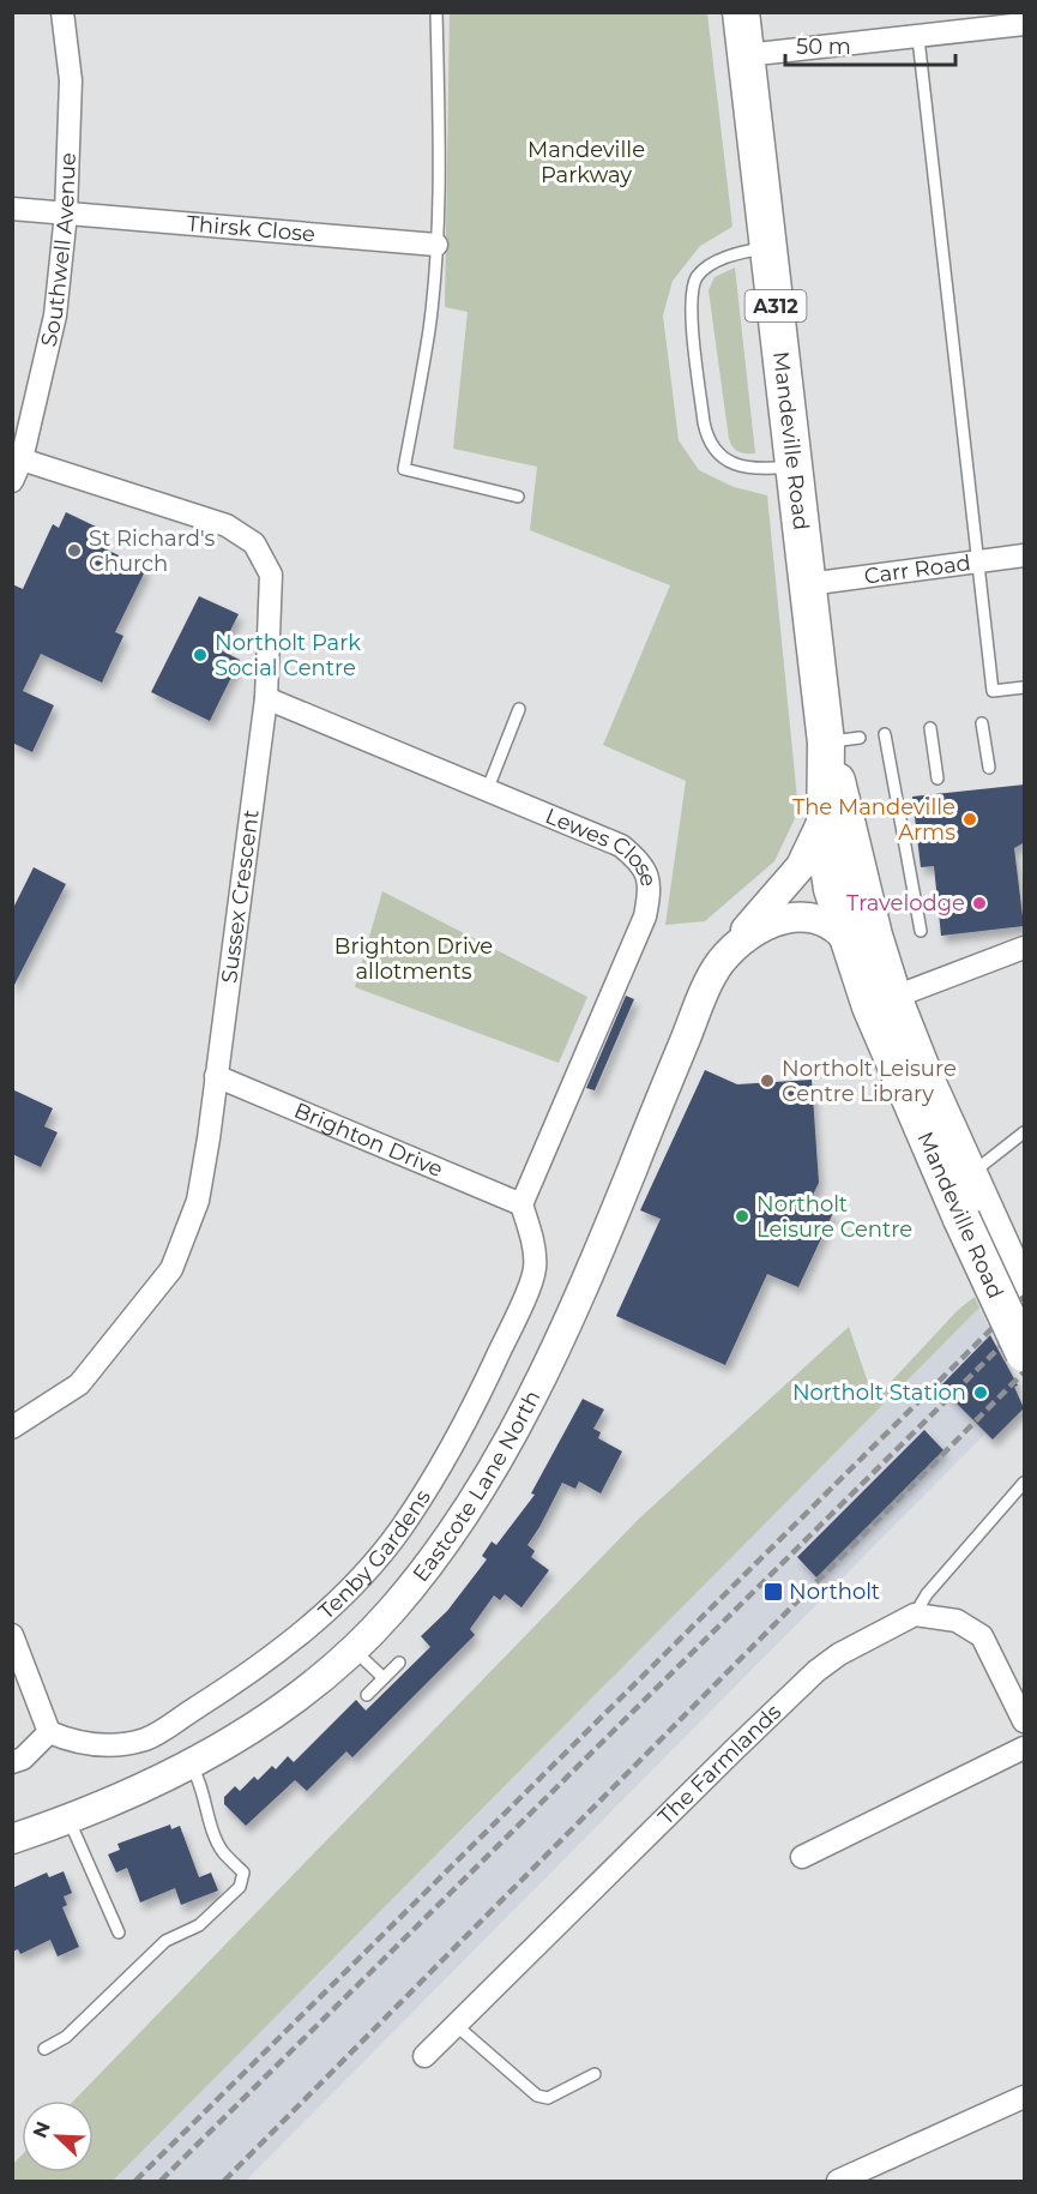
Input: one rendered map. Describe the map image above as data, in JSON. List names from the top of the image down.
{
  "streets": {
    "main road": ["A312", "Mandeville Road"],
    "street": [
      "Thirsk Close",
      "Southwell Avenue",
      "Carr Road",
      "Lewes Close",
      "Sussex Crescent",
      "Brighton Drive",
      "Eastcote Lane North",
      "Tenby Gardens",
      "The Farmlands"
    ]
  },
  "crossings": [
    ["Thirsk Close", "Southwell Avenue"],
    ["Southwell Avenue", "Sussex Crescent"],
    ["Mandeville Road", "Carr Road"],
    ["Mandeville Road", "Eastcote Lane North"],
    ["Lewes Close", "Sussex Crescent"],
    ["Lewes Close", "Brighton Drive"],
    ["Lewes Close", "Tenby Gardens"],
    ["Sussex Crescent", "Brighton Drive"],
    ["Brighton Drive", "Tenby Gardens"]
  ],
  "parks": ["Mandeville Parkway", "Brighton Drive allotments"],
  "places": {
    "other": [
      "St Richard's Church",
      "Northolt Park Social Centre",
      "The Mandeville Arms",
      "Travelodge",
      "Northolt Leisure Centre Library",
      "Northolt Leisure Centre",
      "Northolt Station"
    ],
    "transit": ["Northolt"]
  },
  "scale_bar": "50 m",
  "north": "top left"
}
